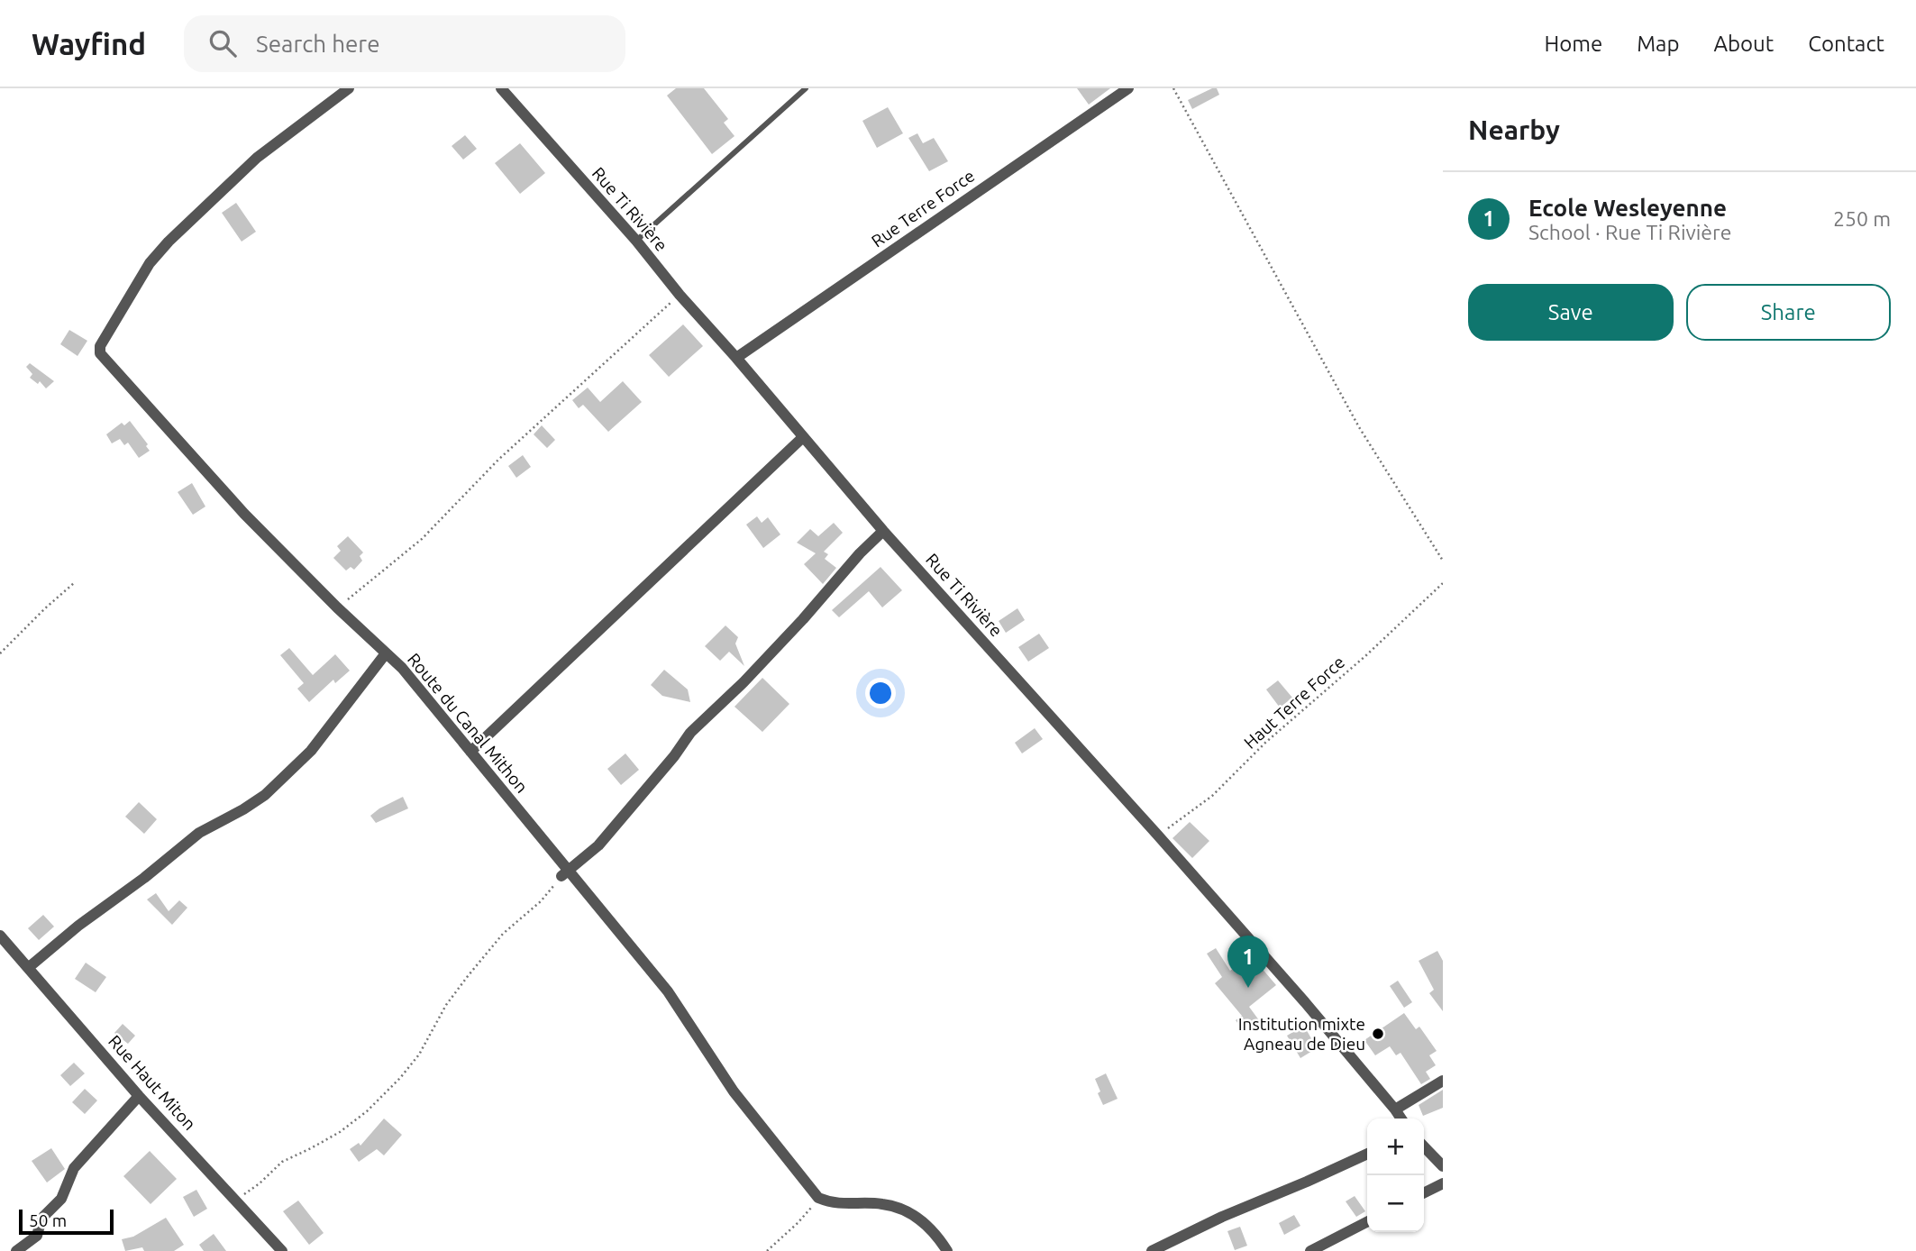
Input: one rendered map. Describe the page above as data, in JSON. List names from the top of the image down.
{
  "streets": {
    "street": [
      "Rue Terre Force",
      "Rue Ti Rivière",
      "Route du Canal Mithon",
      "Rue Haut Miton"
    ],
    "path": ["Haut Terre Force"]
  },
  "crossings": [
    ["Rue Terre Force", "Rue Ti Rivière"],
    ["Rue Ti Rivière", "Haut Terre Force"]
  ],
  "places": ["Institution mixte Agneau de Dieu"],
  "scale_bar": "50 m",
  "page": {
    "header": "Wayfind",
    "search": "Search here",
    "nav": [
      "Home",
      "Map",
      "About",
      "Contact"
    ],
    "heading": "Nearby",
    "list": [
      {
        "mark": "1",
        "name": "Ecole Wesleyenne",
        "note": "School · Rue Ti Rivière",
        "value": "250 m"
      }
    ],
    "buttons": ["Save", "Share"],
    "pins": "1",
    "map_buttons": ["+", "−"],
    "scale": "50 m"
  }
}
